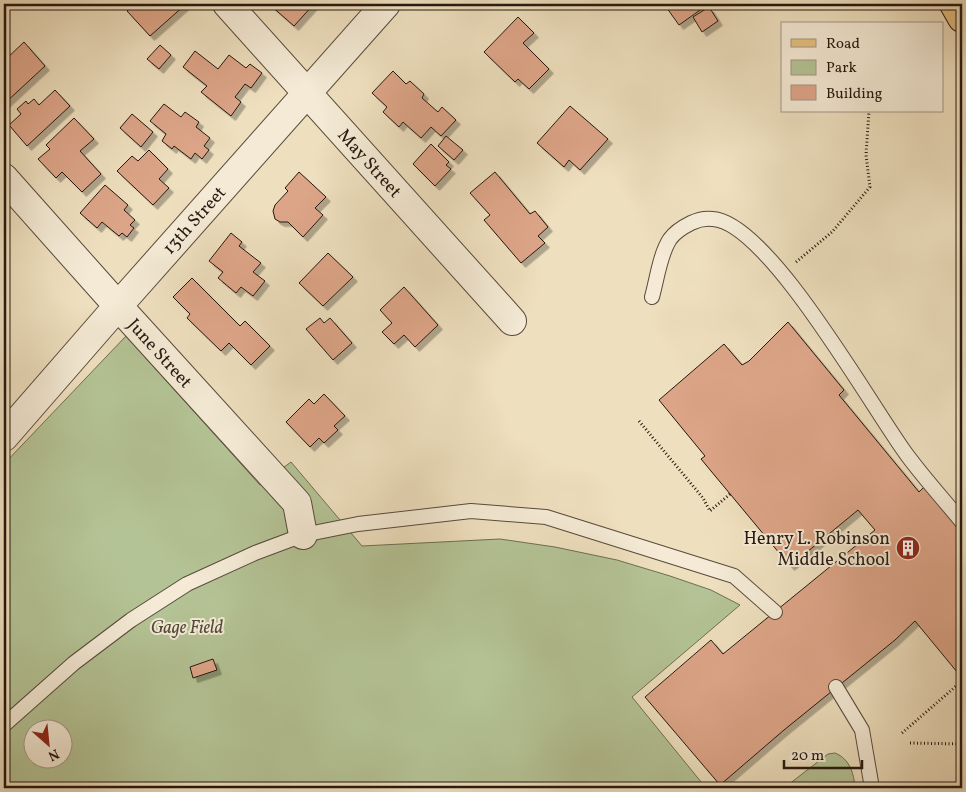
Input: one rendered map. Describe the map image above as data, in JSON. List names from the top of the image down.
{
  "streets": {
    "street": ["May Street", "13th Street", "June Street"]
  },
  "crossings": [
    ["May Street", "13th Street"],
    ["13th Street", "June Street"]
  ],
  "parks": ["Gage Field"],
  "places": {
    "building": ["Henry L. Robinson Middle School"]
  },
  "legend": ["Road", "Park", "Building"],
  "scale_bar": "20 m",
  "north": "bottom right"
}
